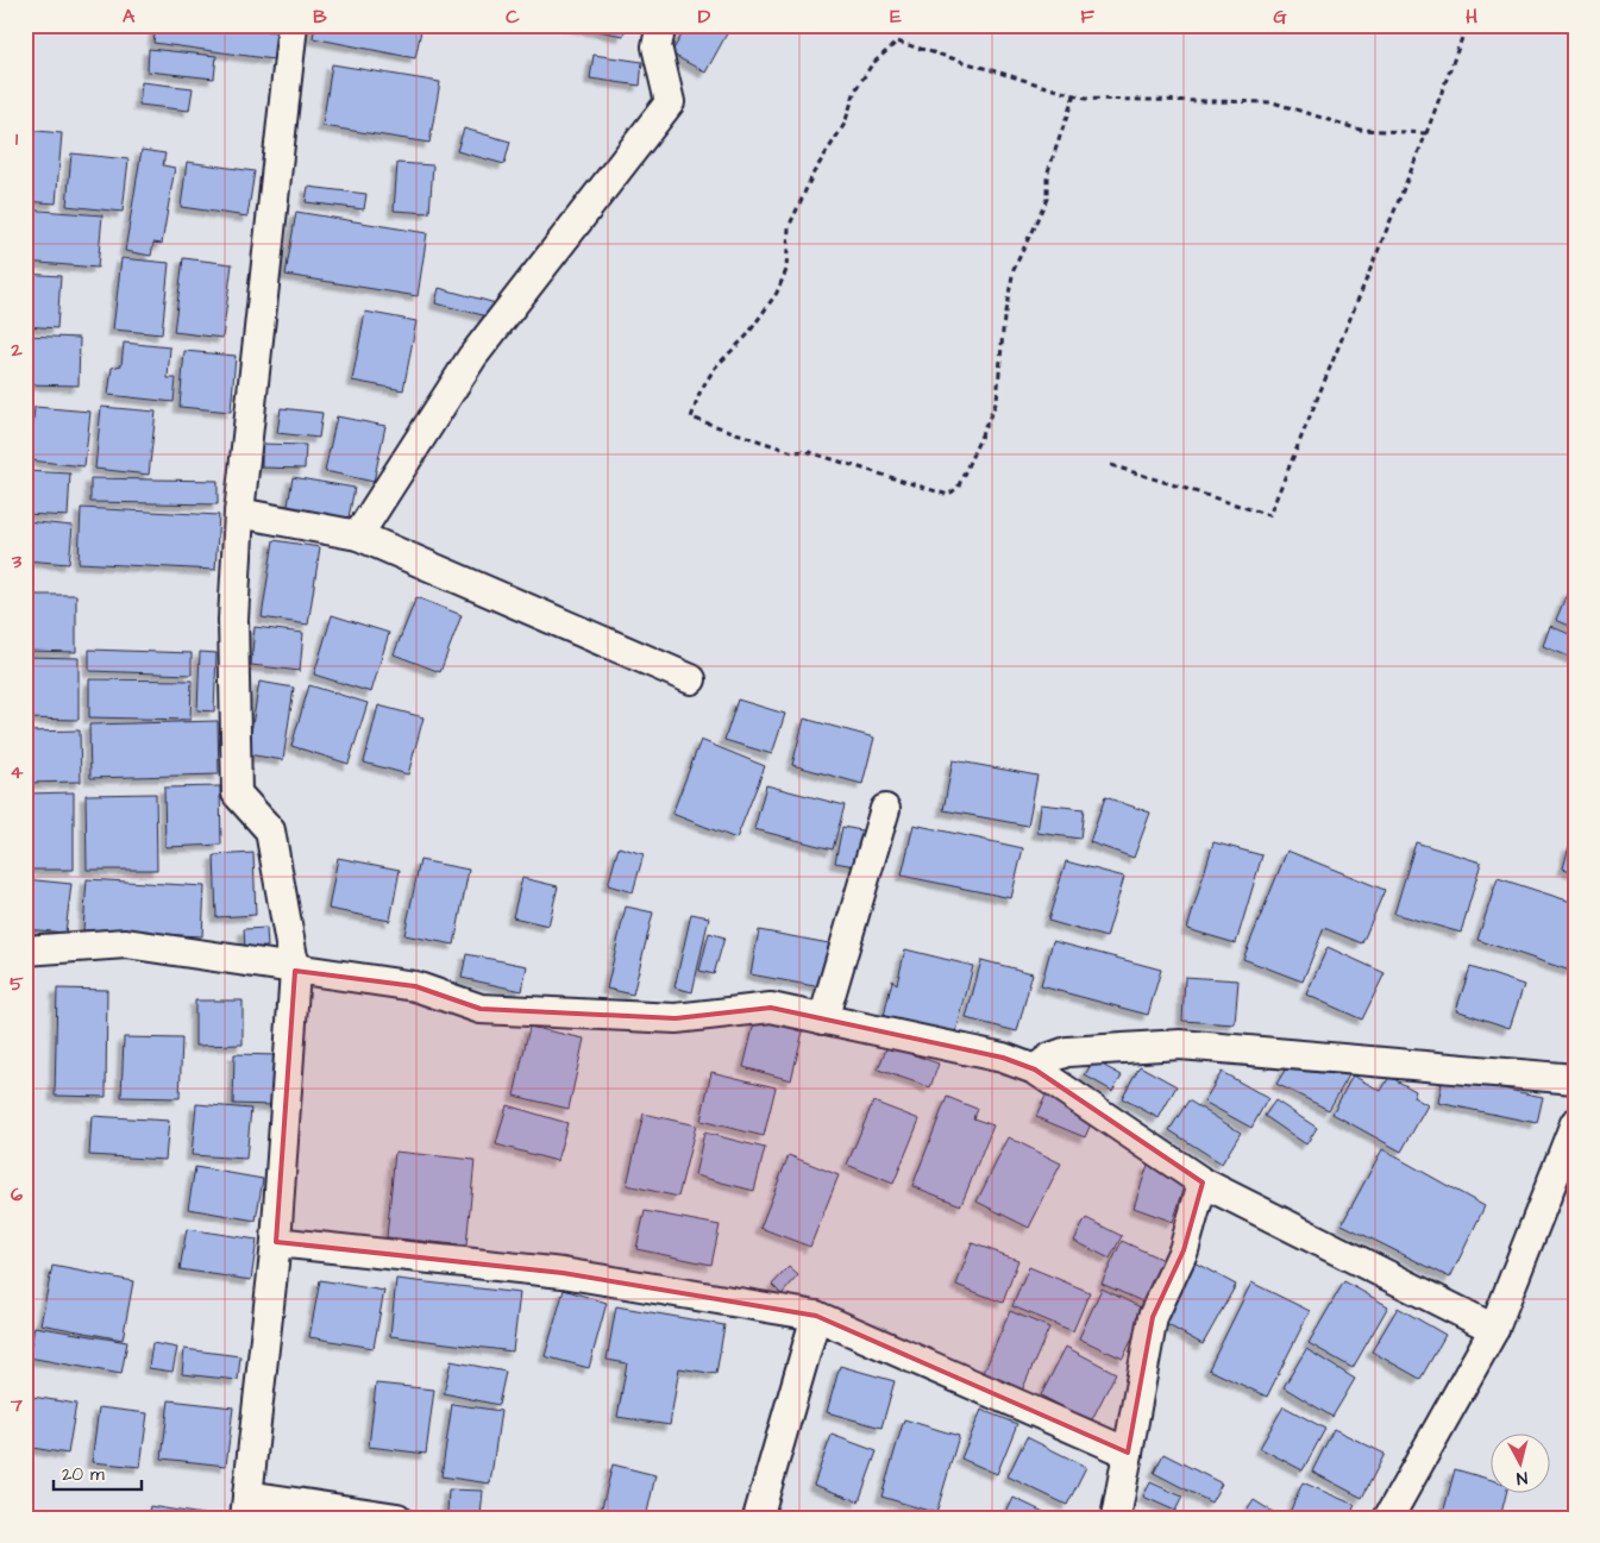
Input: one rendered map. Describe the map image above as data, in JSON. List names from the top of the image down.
{
  "scale_bar": "20 m",
  "north": "bottom",
  "grid": {
    "columns": [
      "A",
      "B",
      "C",
      "D",
      "E",
      "F",
      "G",
      "H"
    ],
    "rows": [
      "1",
      "2",
      "3",
      "4",
      "5",
      "6",
      "7"
    ]
  }
}
